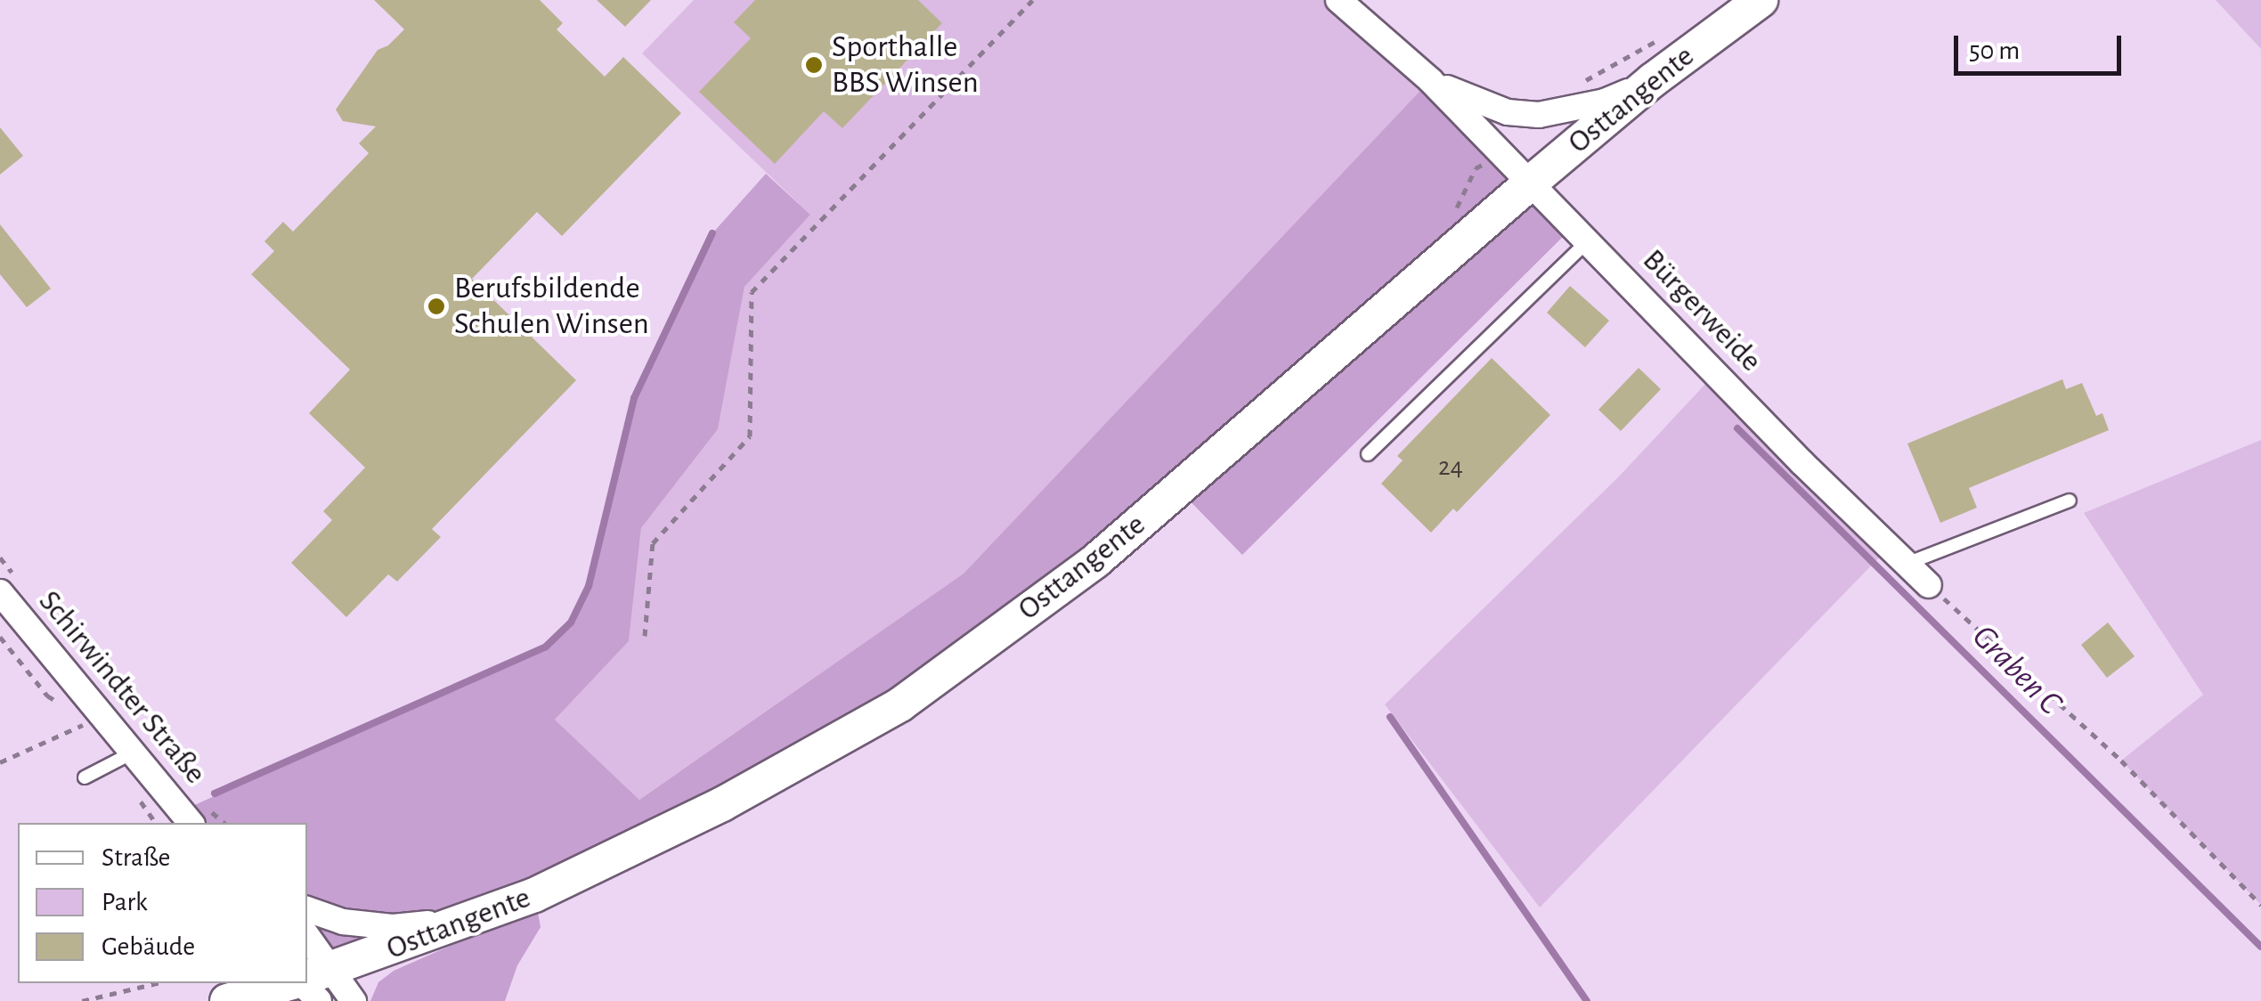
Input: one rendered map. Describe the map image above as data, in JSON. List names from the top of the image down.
{
  "streets": {
    "main road": ["Osttangente"],
    "street": ["Bürgerweide", "Schirwindter Straße"]
  },
  "crossings": [
    ["Osttangente", "Bürgerweide"]
  ],
  "water": ["Graben C"],
  "places": ["Sporthalle BBS Winsen", "Berufsbildende Schulen Winsen"],
  "house_numbers": ["24"],
  "legend": ["Straße", "Park", "Gebäude"],
  "scale_bar": "50 m"
}
